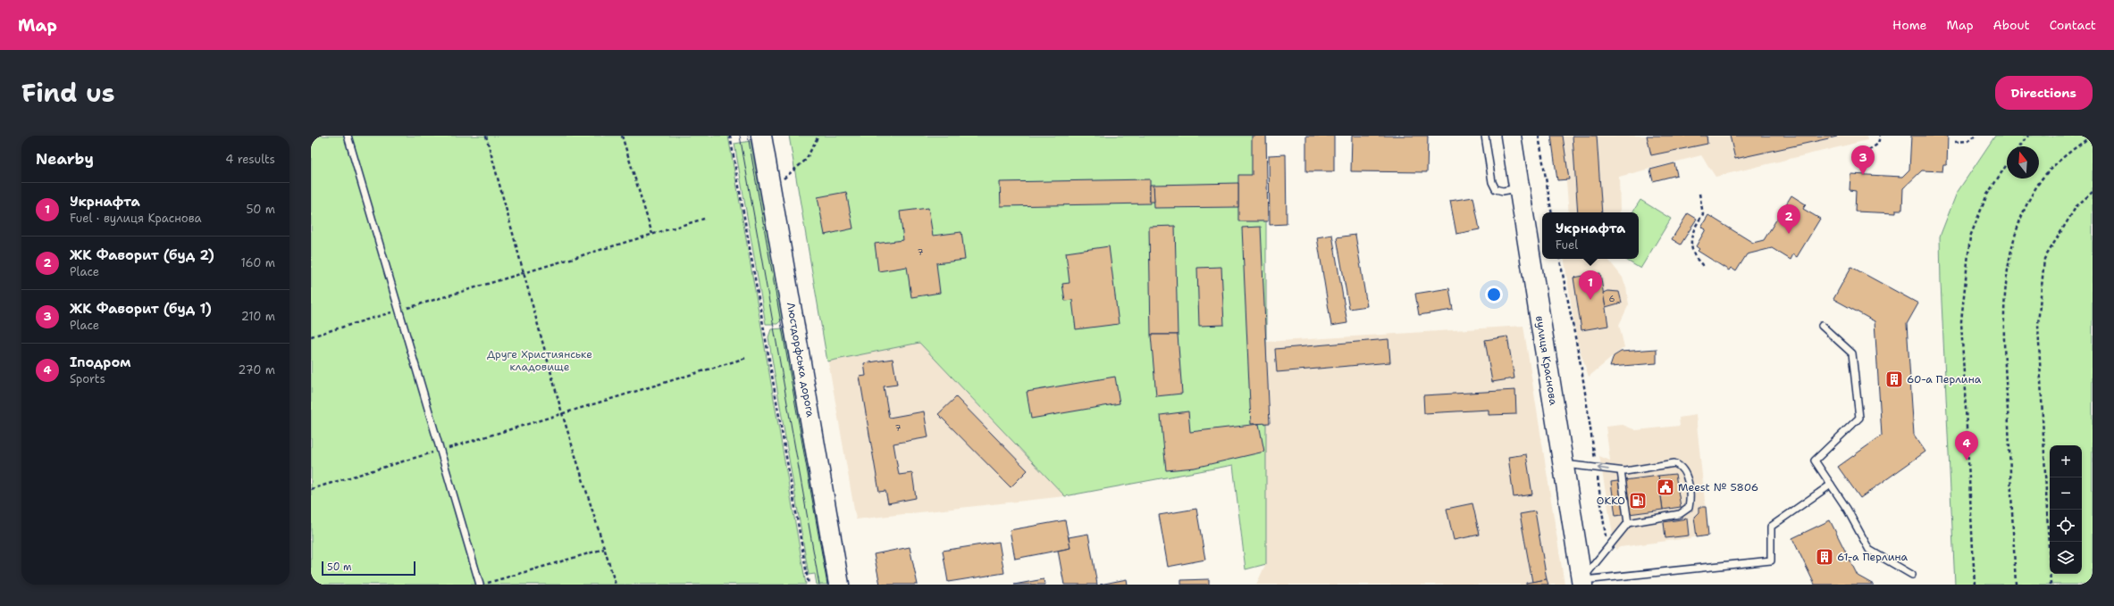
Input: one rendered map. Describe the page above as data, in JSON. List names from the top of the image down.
{
  "streets": {
    "main road": ["Люстдорфська дорога", "вулиця Краснова"]
  },
  "parks": ["Друге Християнське кладовище"],
  "places": {
    "building": ["60-а Перлина", "61-а Перлина"],
    "public building": ["Meest № 5806"],
    "fuel station": ["ОККО"]
  },
  "house_numbers": ["7", "6", "7"],
  "scale_bar": "50 m",
  "north": "top",
  "page": {
    "header": "Map",
    "nav": [
      "Home",
      "Map",
      "About",
      "Contact"
    ],
    "title": "Find us",
    "buttons": "Directions",
    "heading": ["Nearby", "4 results"],
    "pins": [
      "3",
      "2",
      "1",
      "4"
    ],
    "list": [
      {
        "mark": "1",
        "name": "Укрнафта",
        "note": "Fuel · вулиця Краснова",
        "value": "50 m"
      },
      {
        "mark": "2",
        "name": "ЖК Фаворит (буд 2)",
        "note": "Place",
        "value": "160 m"
      },
      {
        "mark": "3",
        "name": "ЖК Фаворит (буд 1)",
        "note": "Place",
        "value": "210 m"
      },
      {
        "mark": "4",
        "name": "Іподром",
        "note": "Sports",
        "value": "270 m"
      }
    ],
    "popup": ["Укрнафта", "Fuel"],
    "map_buttons": ["+", "−"],
    "scale": "50 m"
  }
}
